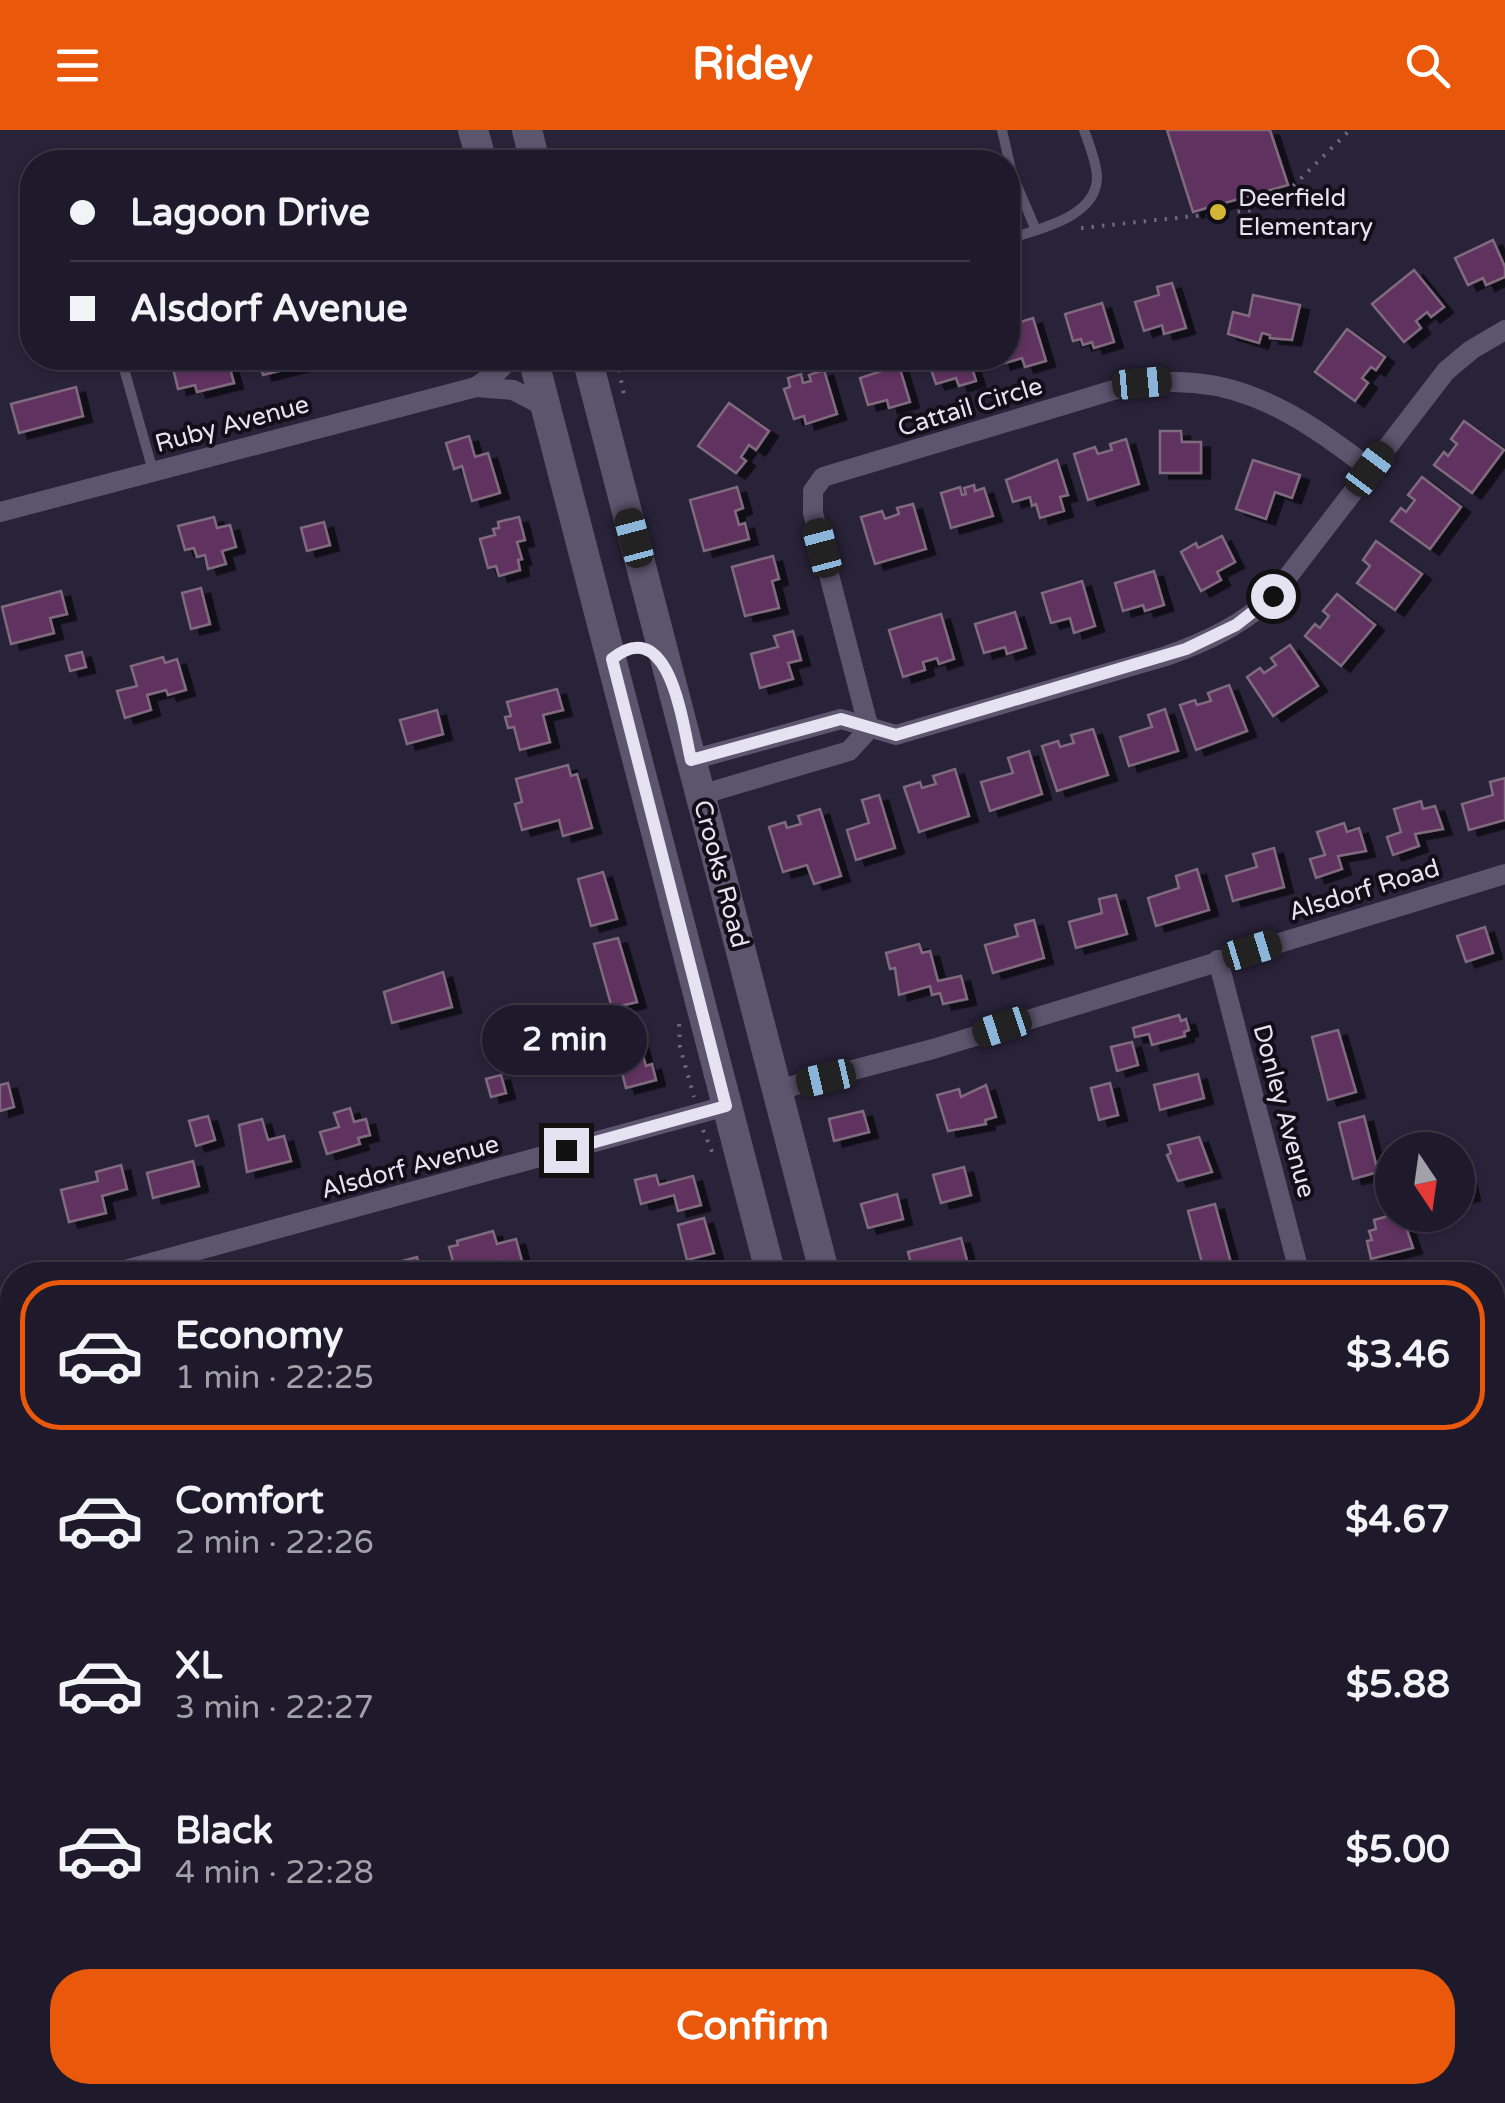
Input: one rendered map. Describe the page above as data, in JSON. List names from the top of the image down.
{
  "streets": {
    "main road": ["Crooks Road"],
    "street": [
      "Cattail Circle",
      "Ruby Avenue",
      "Alsdorf Road",
      "Donley Avenue",
      "Alsdorf Avenue"
    ]
  },
  "crossings": [
    ["Ruby Avenue", "Crooks Road"],
    ["Crooks Road", "Alsdorf Road"],
    ["Crooks Road", "Alsdorf Avenue"],
    ["Alsdorf Road", "Donley Avenue"]
  ],
  "places": ["Deerfield Elementary"],
  "north": "bottom",
  "page": {
    "header": "Ridey",
    "banner": ["Lagoon Drive", "Alsdorf Avenue"],
    "bubble": "2 min",
    "list": [
      {
        "name": "Economy",
        "note": "1 min · 22:25",
        "value": "$3.46"
      },
      {
        "name": "Comfort",
        "note": "2 min · 22:26",
        "value": "$4.67"
      },
      {
        "name": "XL",
        "note": "3 min · 22:27",
        "value": "$5.88"
      },
      {
        "name": "Black",
        "note": "4 min · 22:28",
        "value": "$5.00"
      }
    ],
    "buttons": "Confirm"
  }
}
